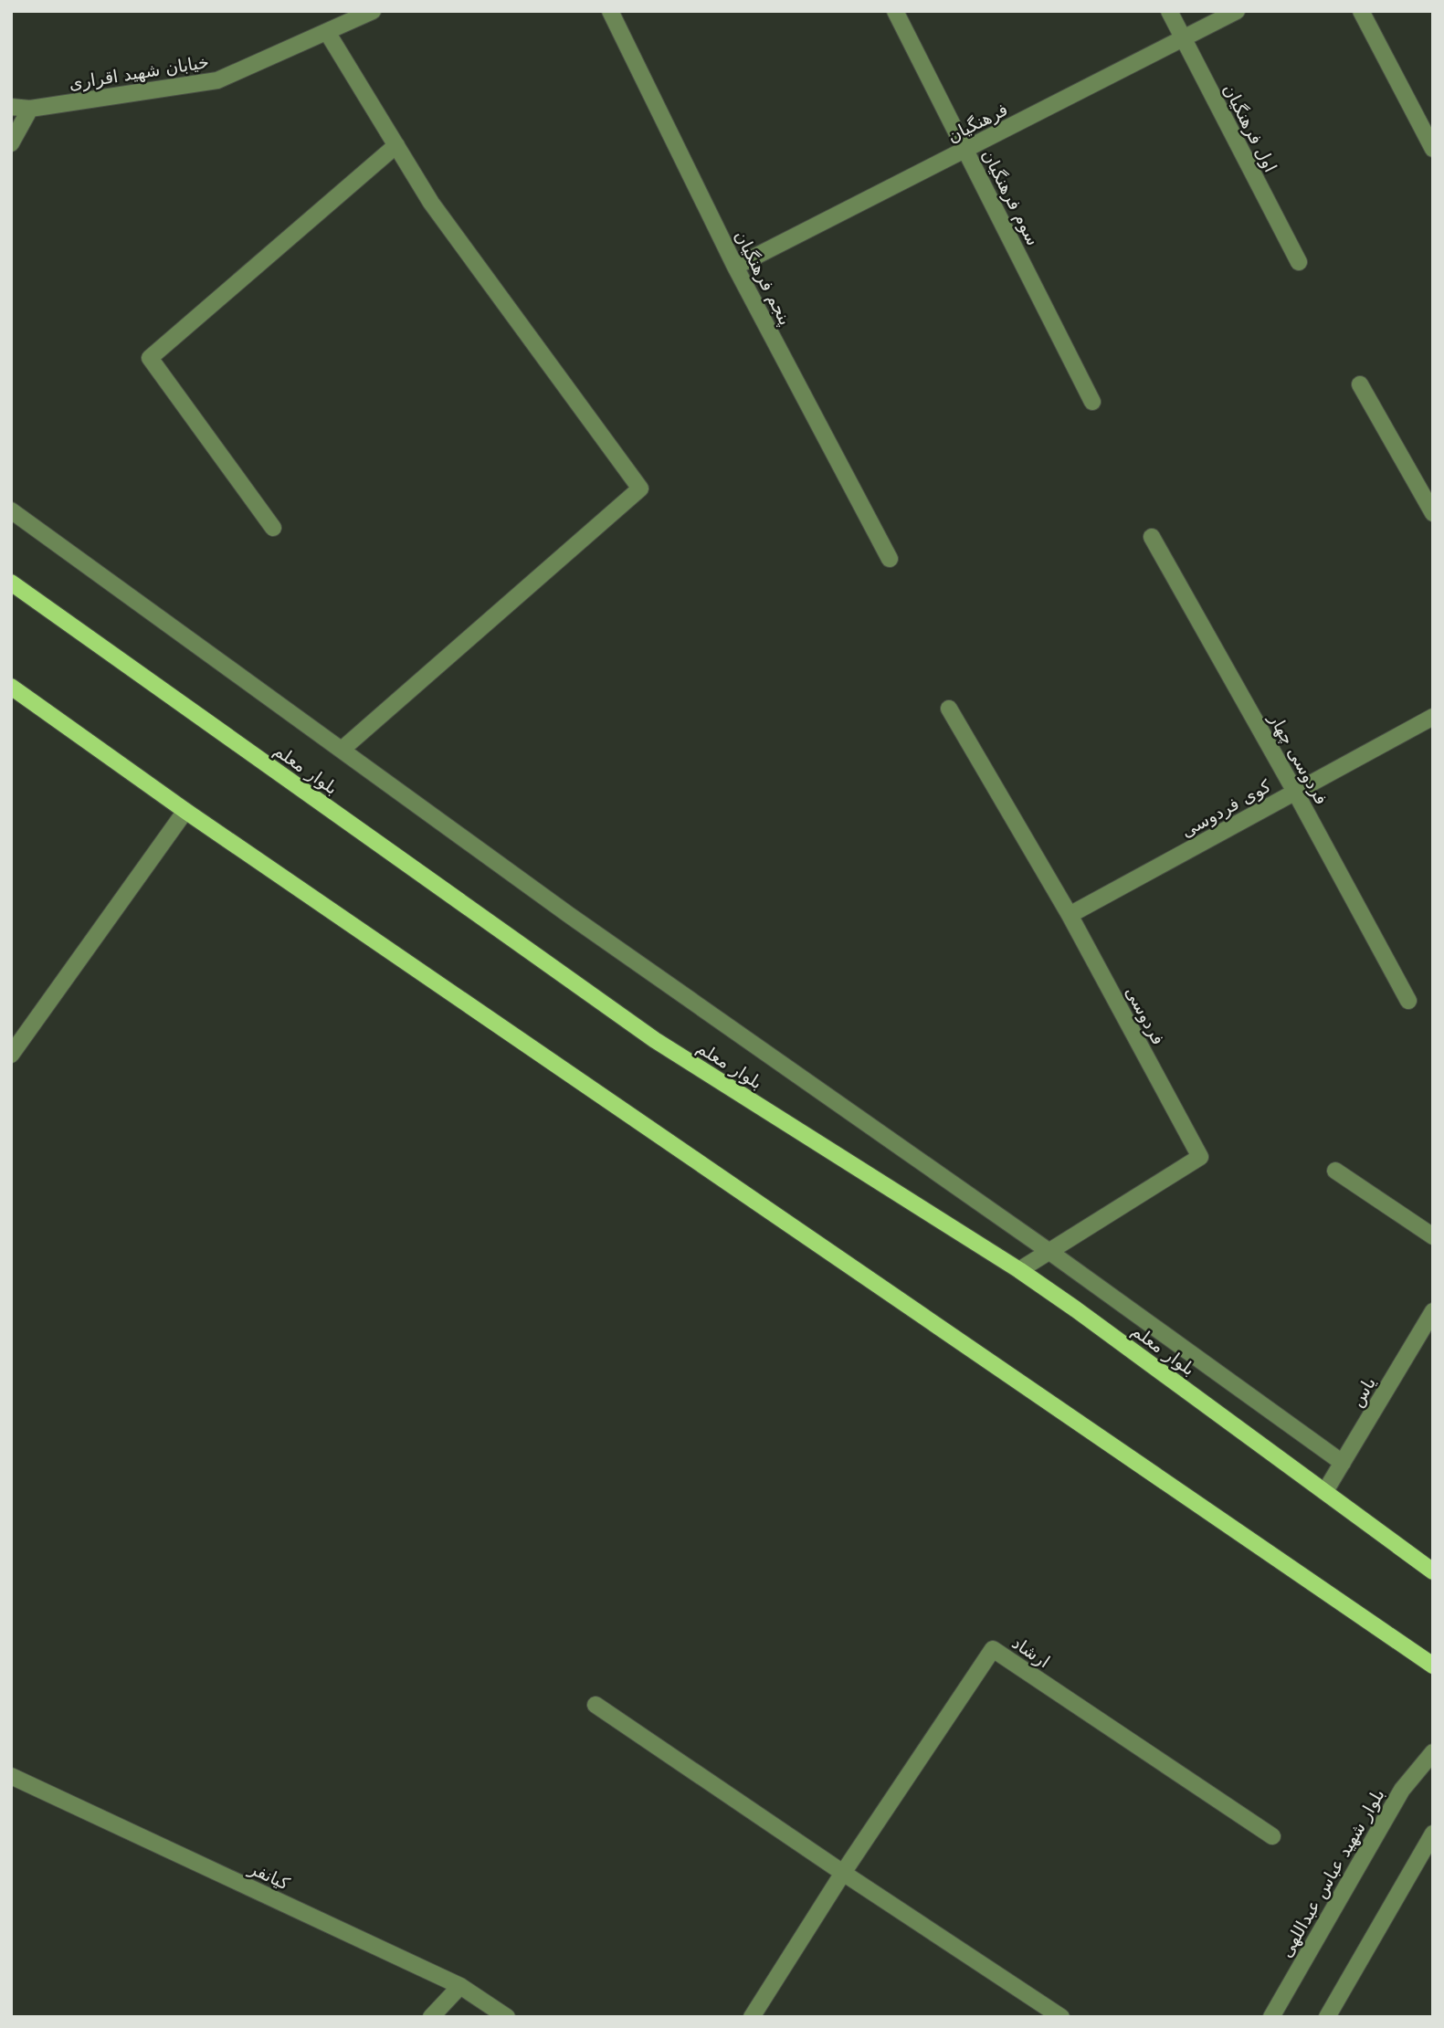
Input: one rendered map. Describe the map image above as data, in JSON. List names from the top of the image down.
{
  "streets": {
    "main road": ["بلوار معلم"],
    "street": [
      "خیابان شهید اقراری",
      "فرهنگیان",
      "اول فرهنگیان",
      "سوم فرهنگیان",
      "پنجم فرهنگیان",
      "فردوسی چهار",
      "کوی فردوسی",
      "فردوسی",
      "یاس",
      "ارشاد",
      "بلوار شهید عباس عبداللهی",
      "کیانفر"
    ]
  },
  "crossings": [
    ["فرهنگیان", "اول فرهنگیان"],
    ["فرهنگیان", "سوم فرهنگیان"],
    ["فرهنگیان", "پنجم فرهنگیان"],
    ["فردوسی چهار", "کوی فردوسی"],
    ["بلوار معلم", "فردوسی"],
    ["بلوار معلم", "یاس"],
    ["کوی فردوسی", "فردوسی"]
  ]
}
